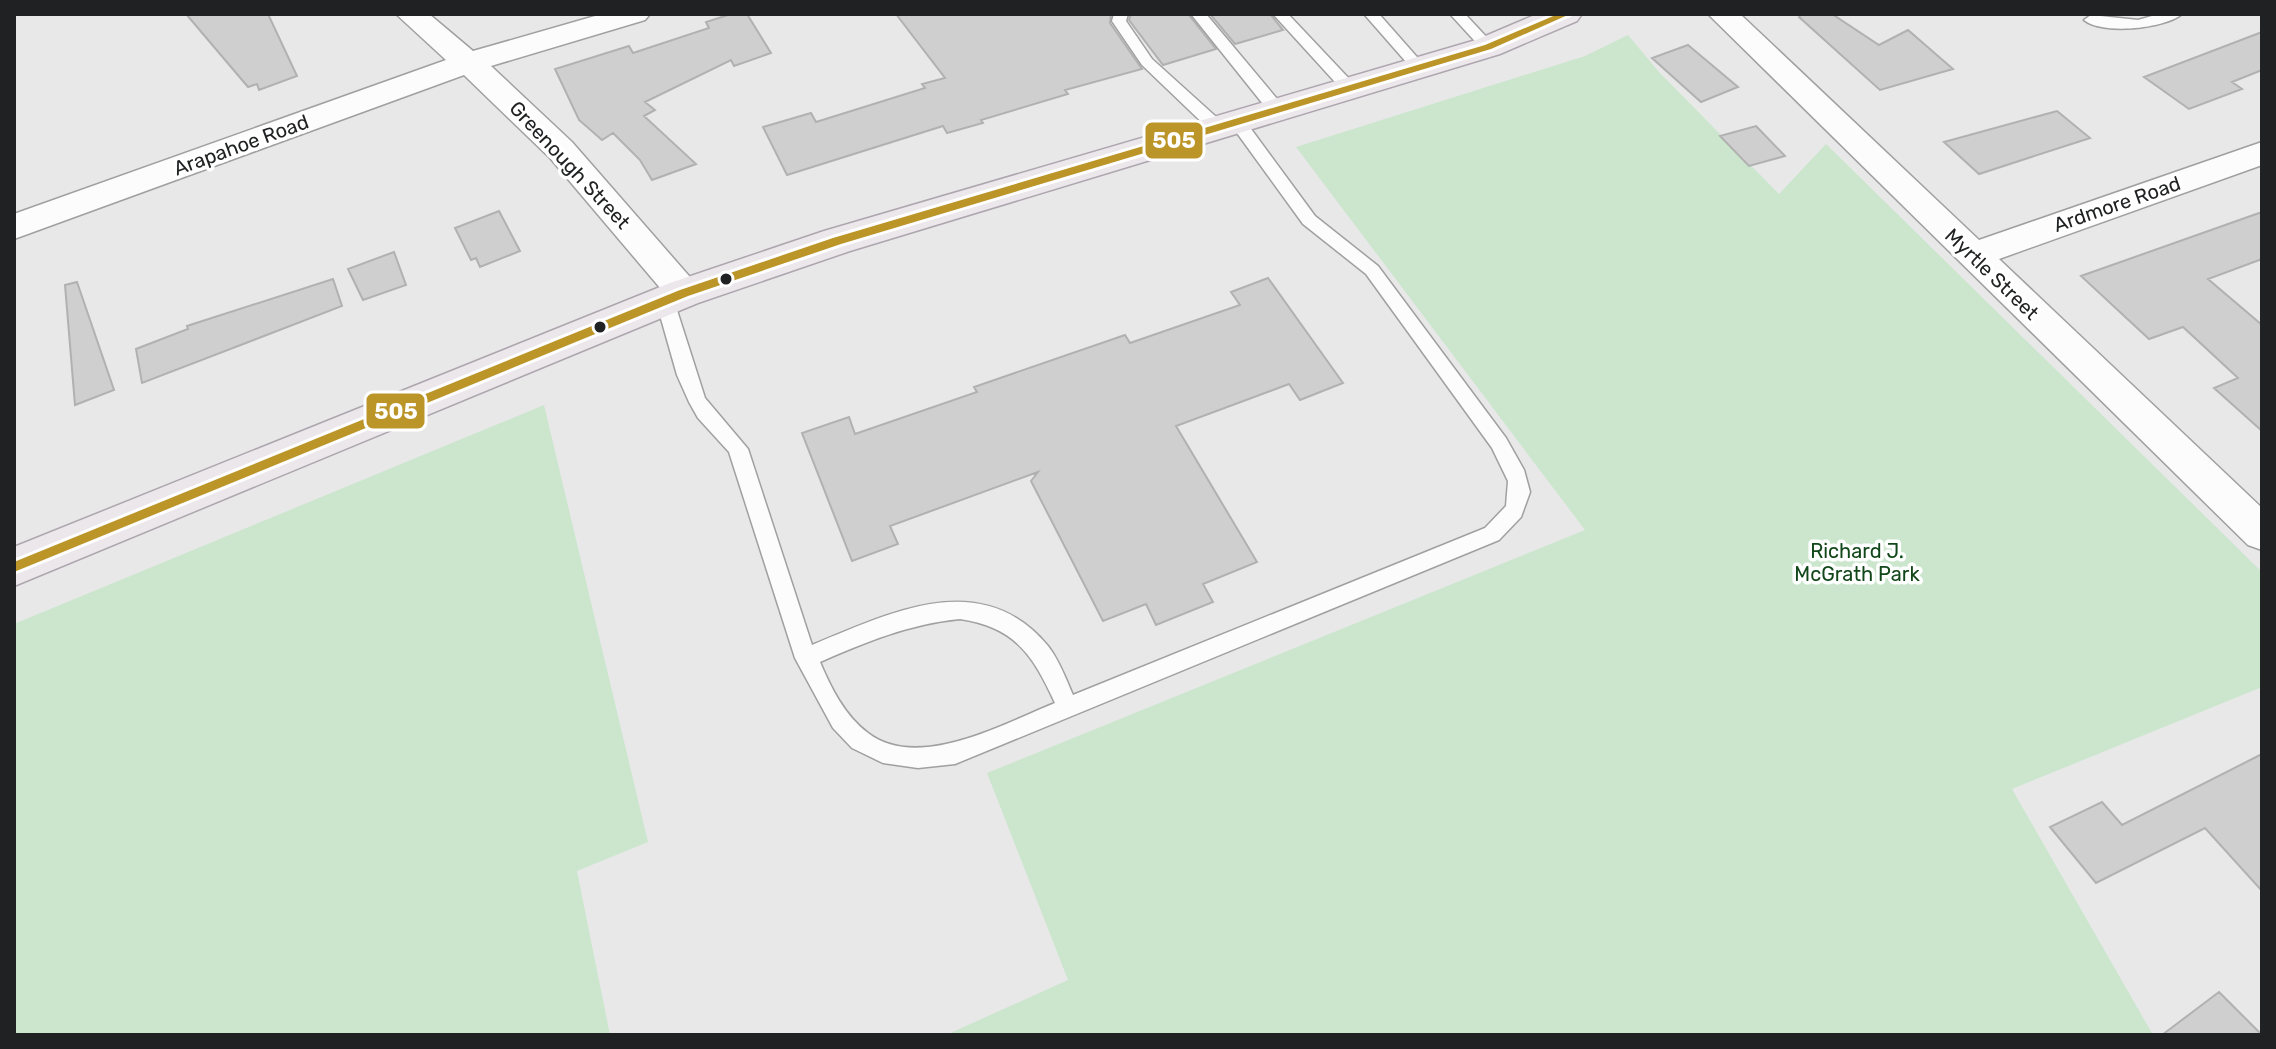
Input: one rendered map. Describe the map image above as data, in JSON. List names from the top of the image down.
{
  "streets": {
    "street": [
      "Arapahoe Road",
      "Greenough Street",
      "Ardmore Road",
      "Myrtle Street"
    ]
  },
  "crossings": [
    ["Arapahoe Road", "Greenough Street"],
    ["Ardmore Road", "Myrtle Street"]
  ],
  "parks": ["Richard J. McGrath Park"],
  "lines": ["transit line 505"]
}
